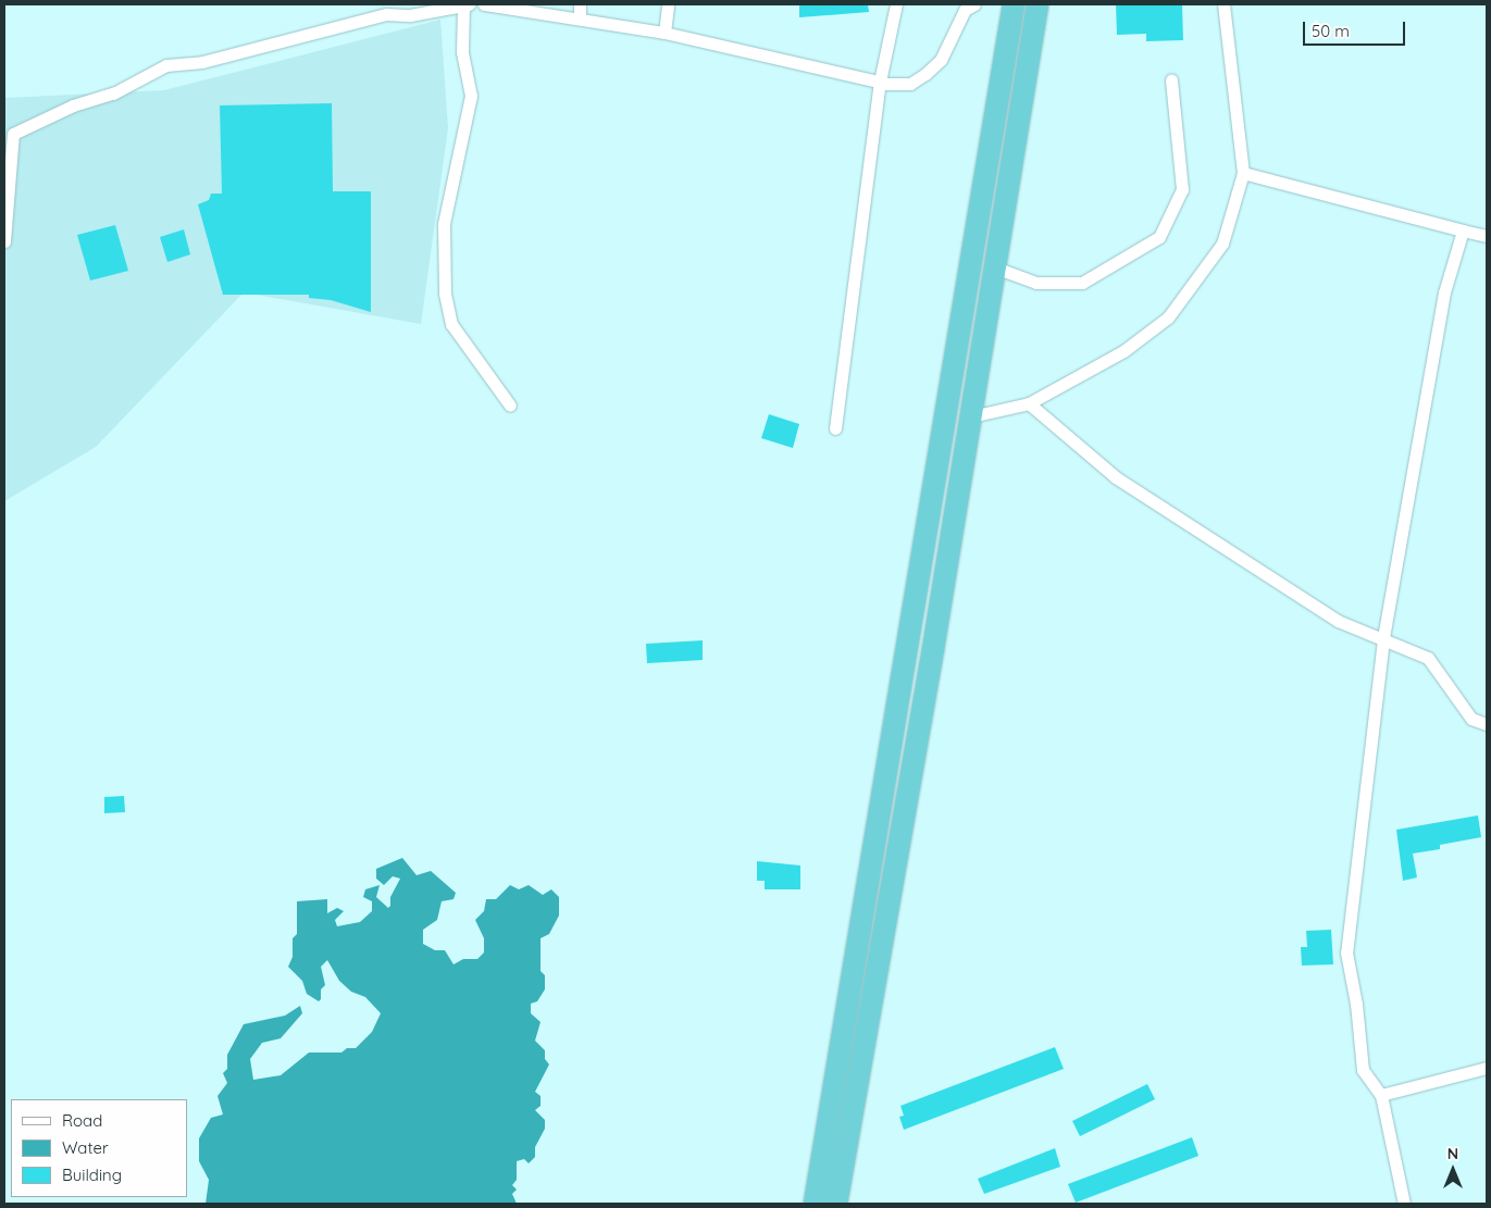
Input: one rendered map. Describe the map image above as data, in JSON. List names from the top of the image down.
{
  "legend": ["Road", "Water", "Building"],
  "scale_bar": "50 m",
  "north": "top"
}
